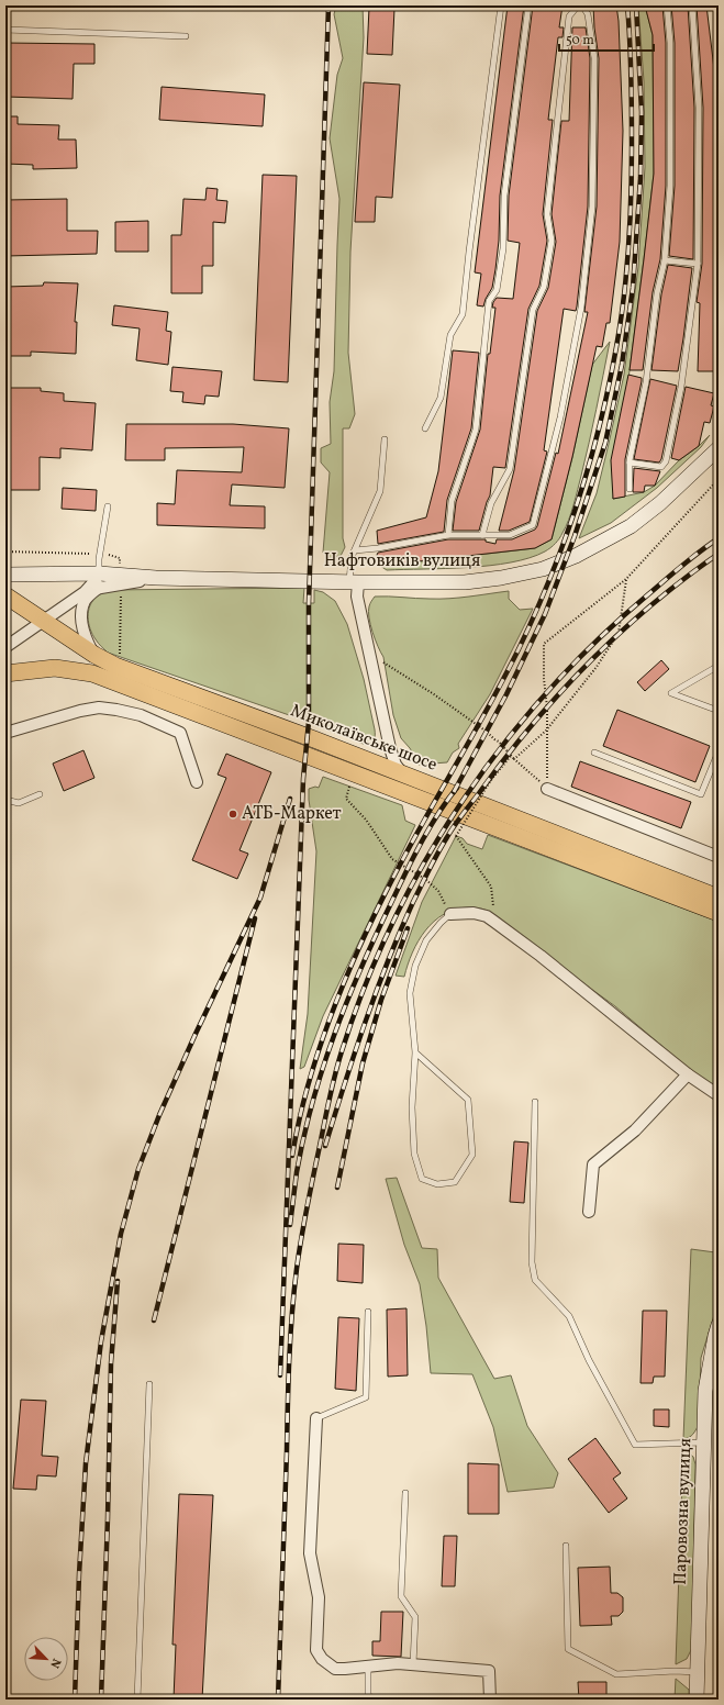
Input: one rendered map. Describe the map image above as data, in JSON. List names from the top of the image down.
{
  "streets": {
    "main road": ["Миколаївське шосе"],
    "street": ["Нафтовиків вулиця", "Паровозна вулиця"]
  },
  "places": ["АТБ-Маркет"],
  "scale_bar": "50 m",
  "north": "bottom right"
}
